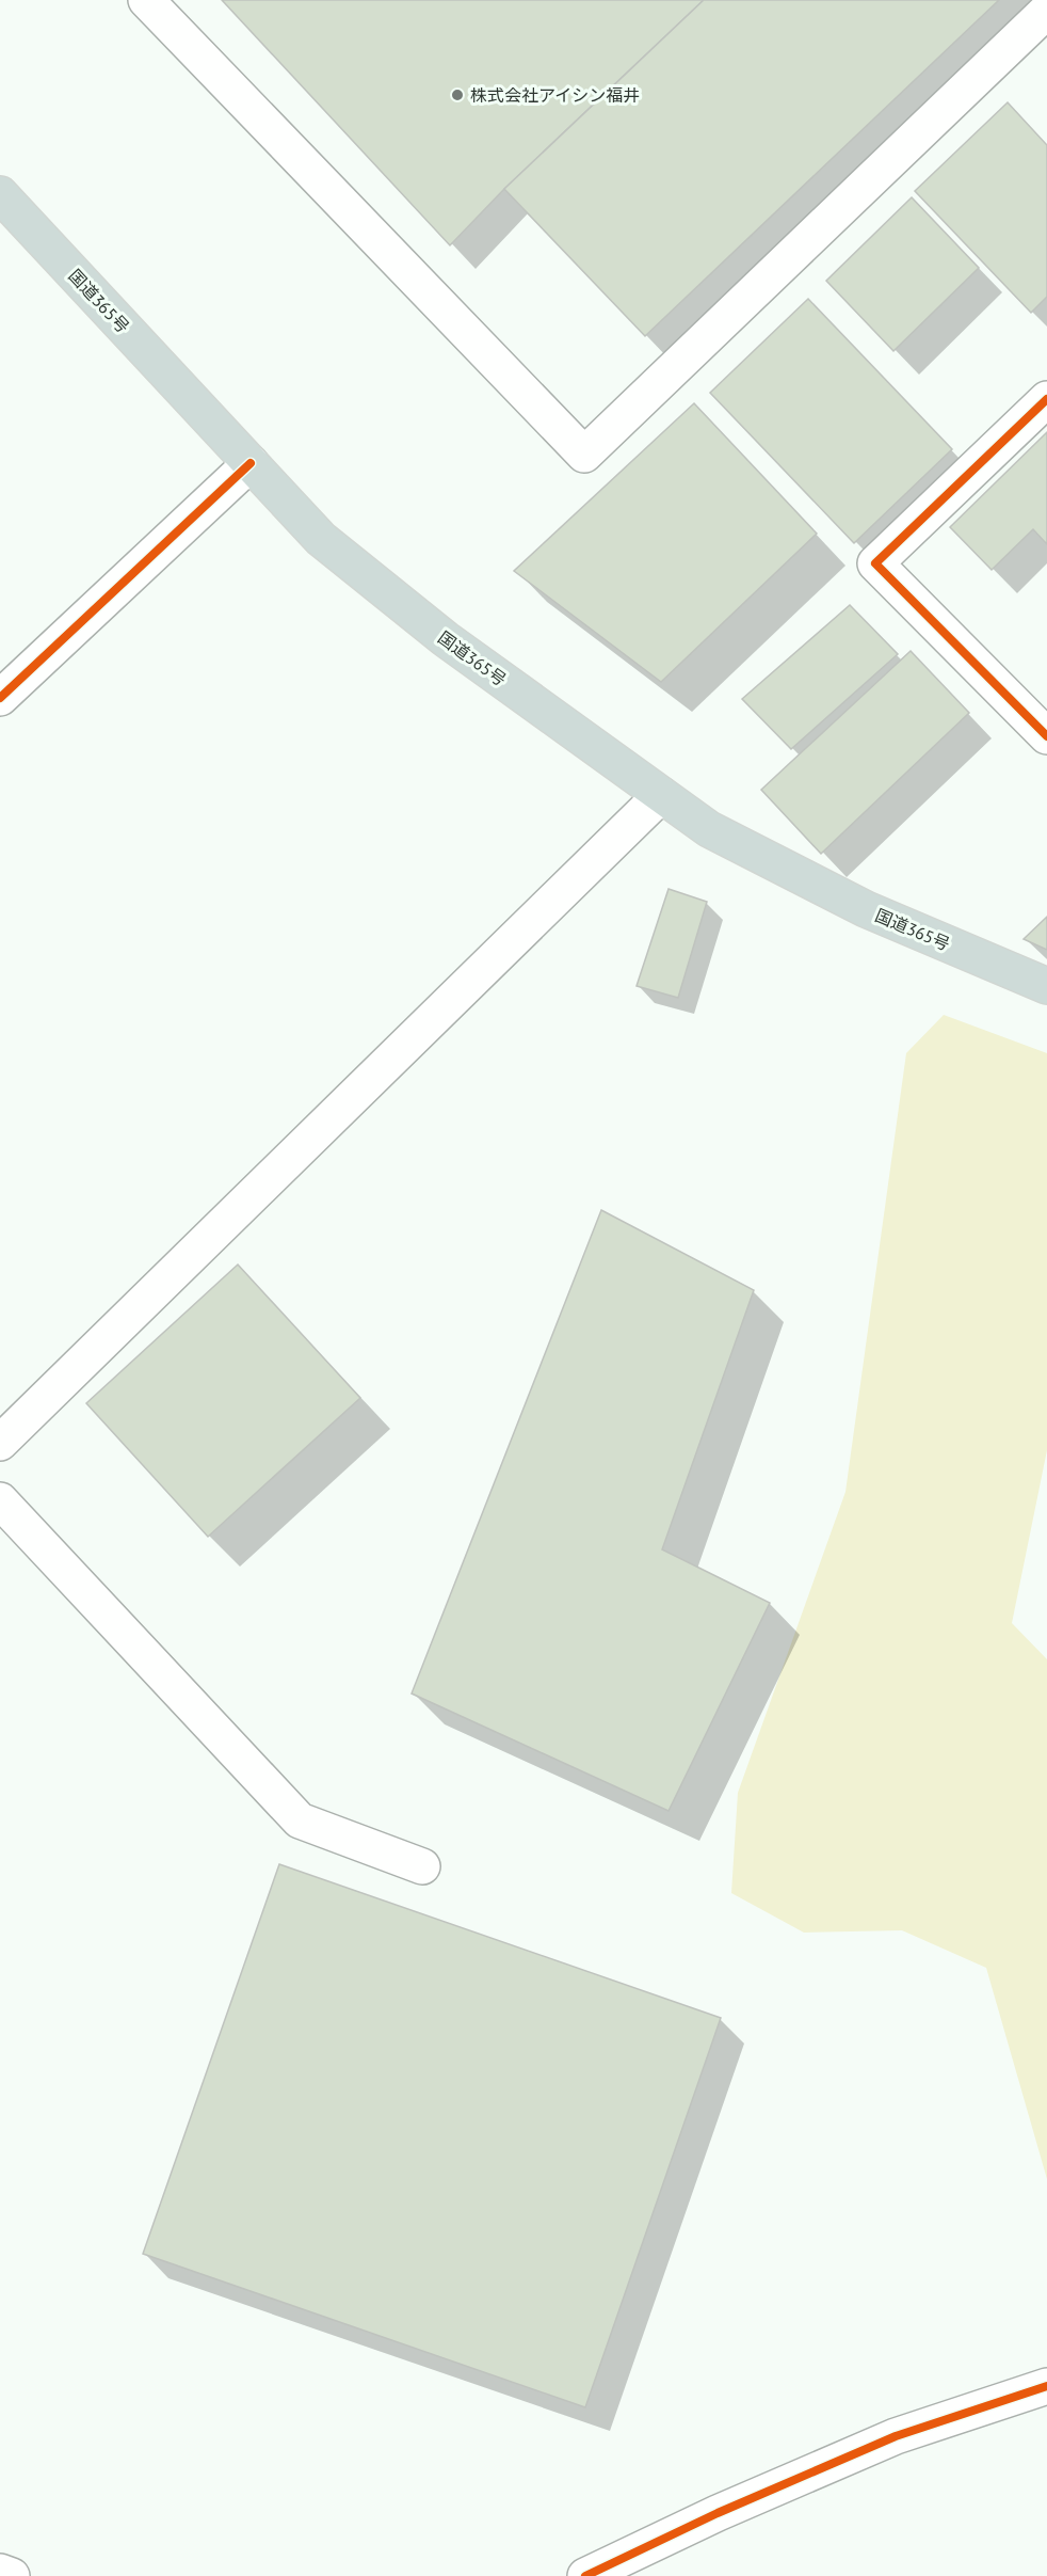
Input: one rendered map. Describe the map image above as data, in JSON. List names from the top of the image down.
{
  "streets": {
    "highway": ["国道365号"]
  },
  "places": ["株式会社アイシン福井"]
}
